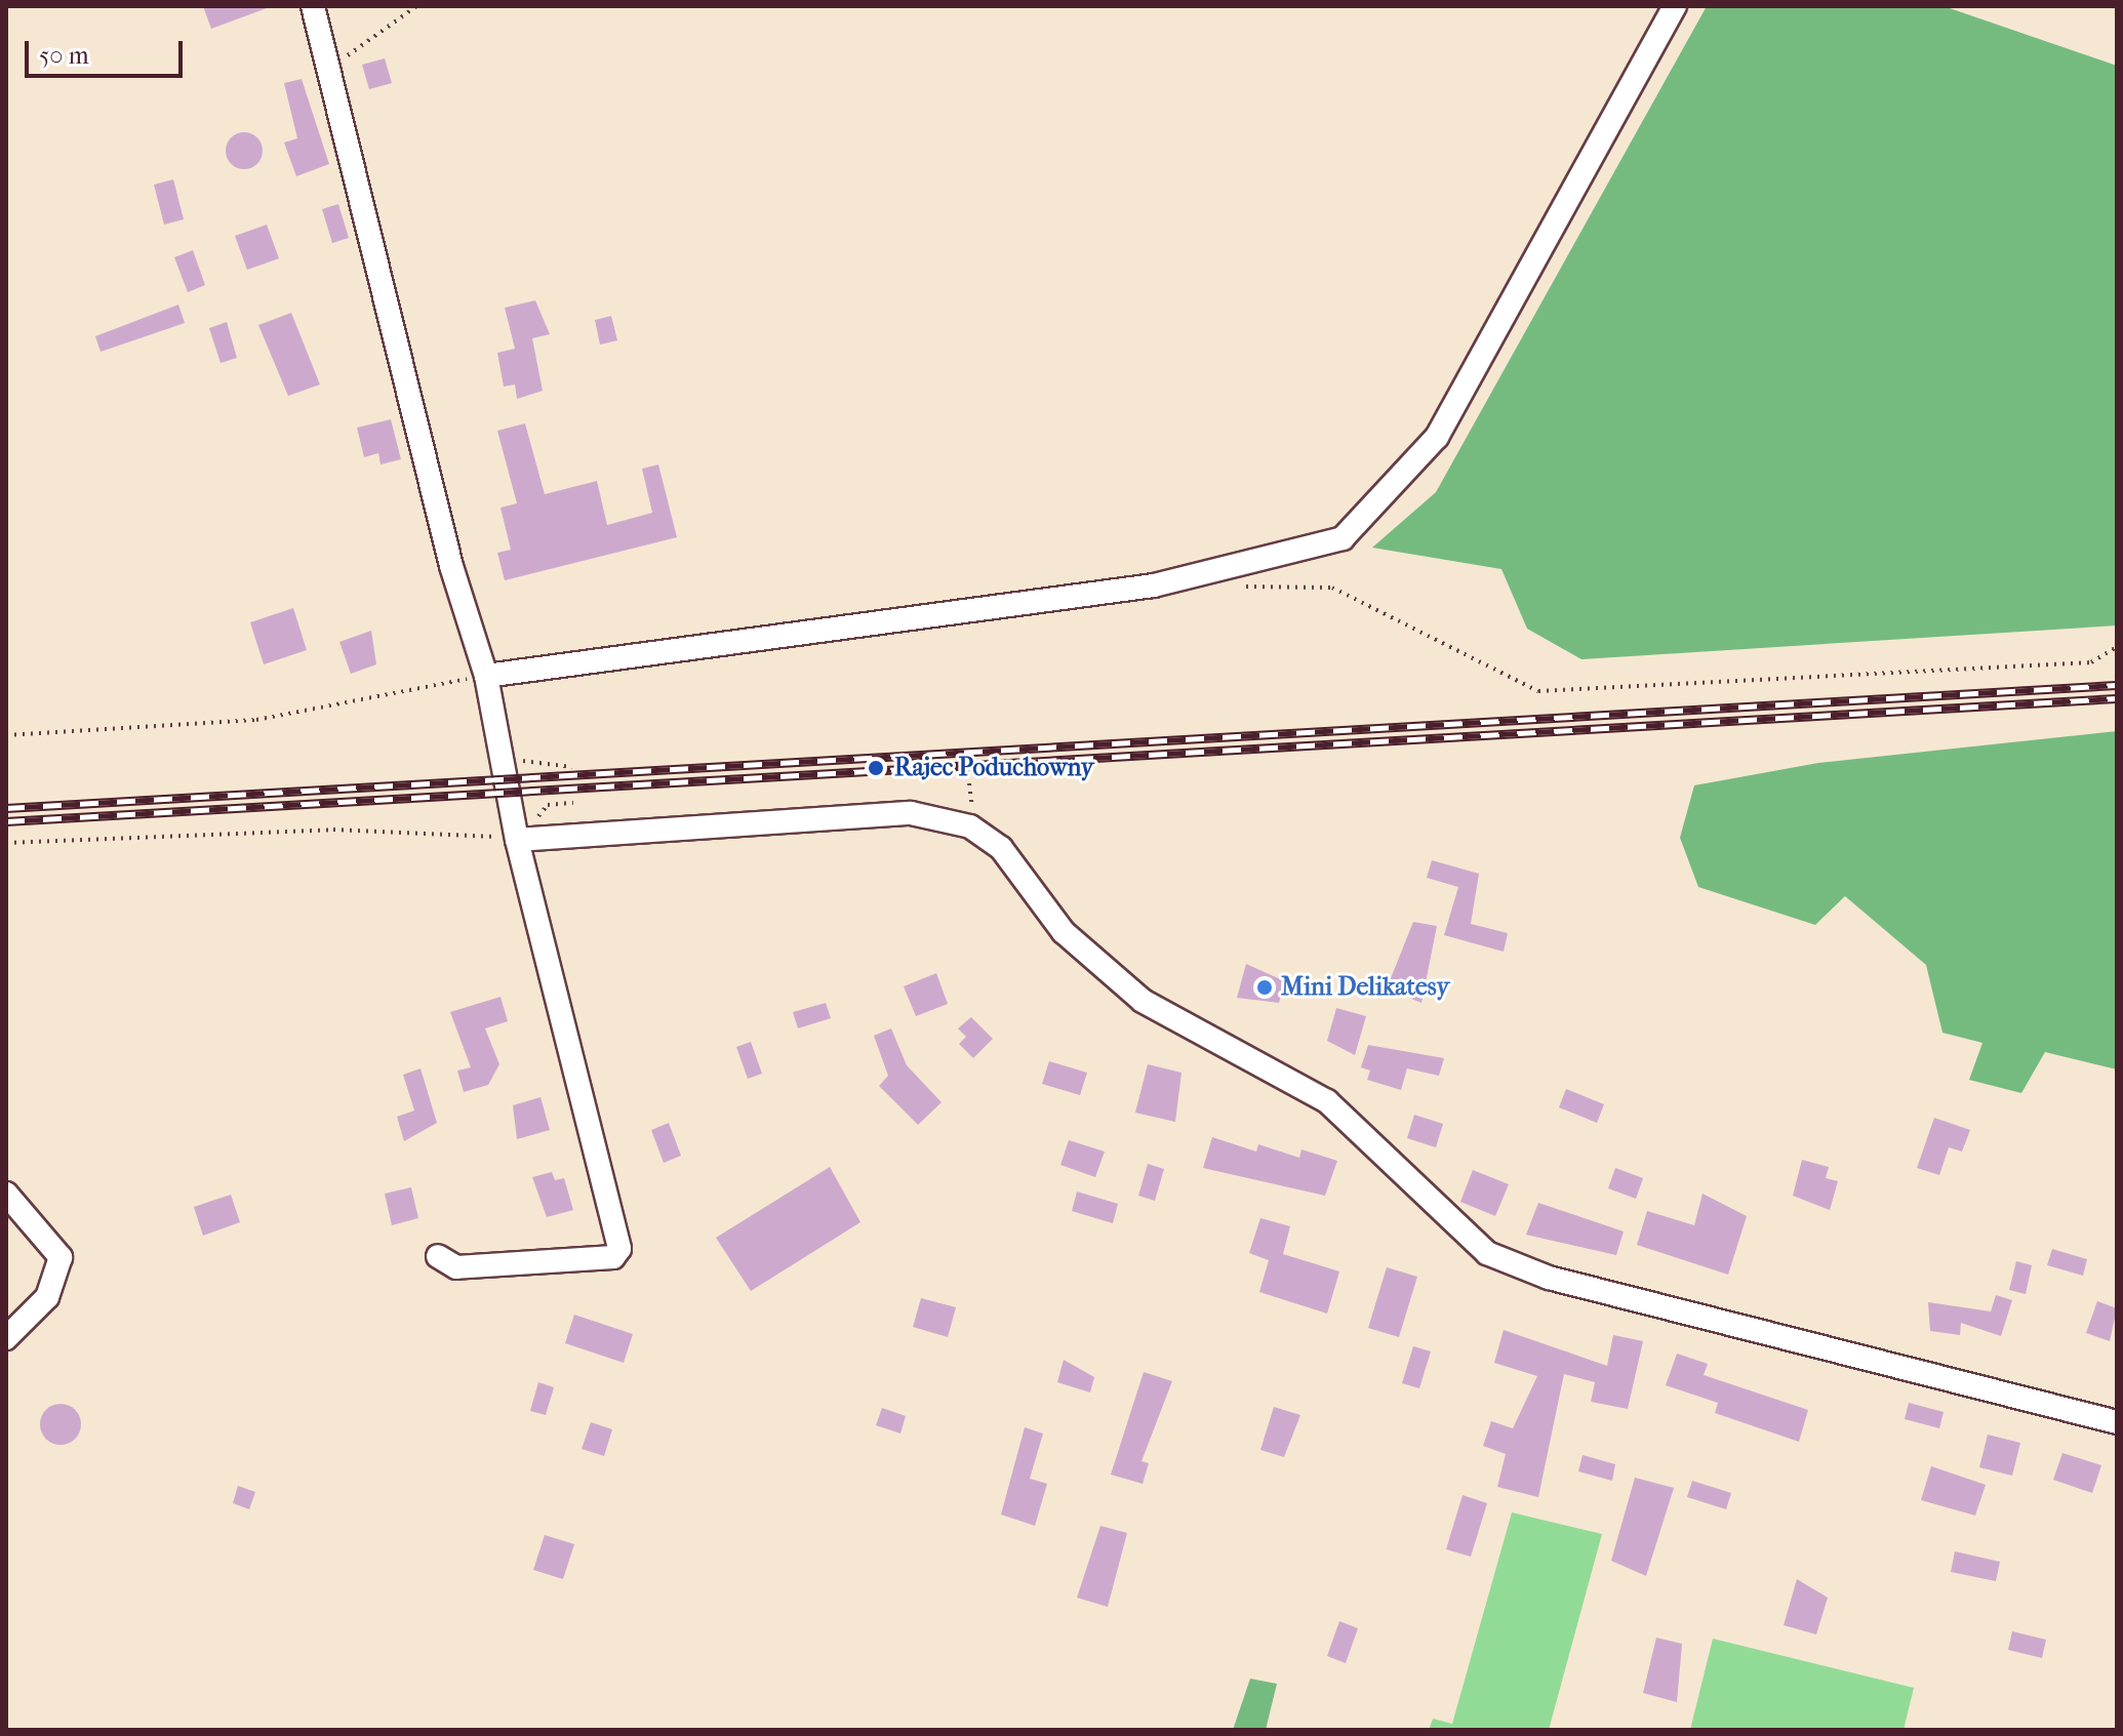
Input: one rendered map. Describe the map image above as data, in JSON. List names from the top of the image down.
{
  "places": ["Rajec Poduchowny", "Mini Delikatesy"],
  "scale_bar": "50 m"
}
